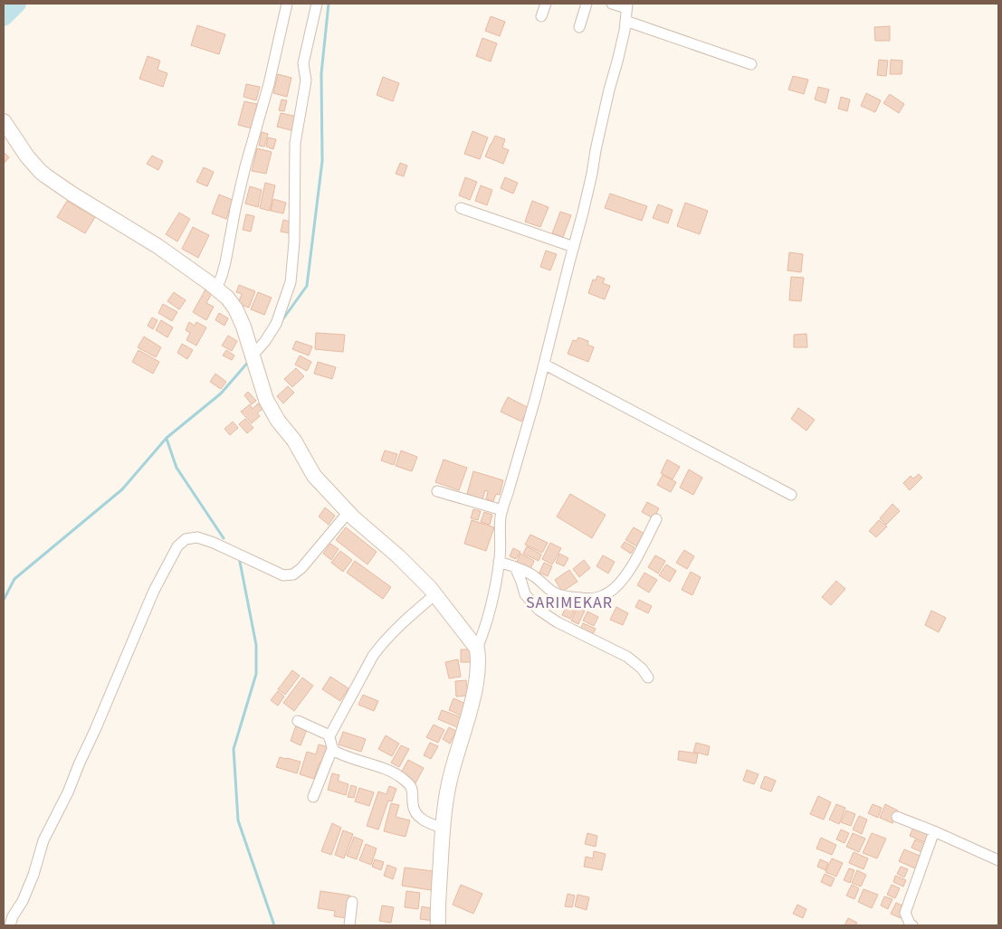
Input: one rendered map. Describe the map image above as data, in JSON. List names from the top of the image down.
{
  "districts": ["SARIMEKAR"]
}
